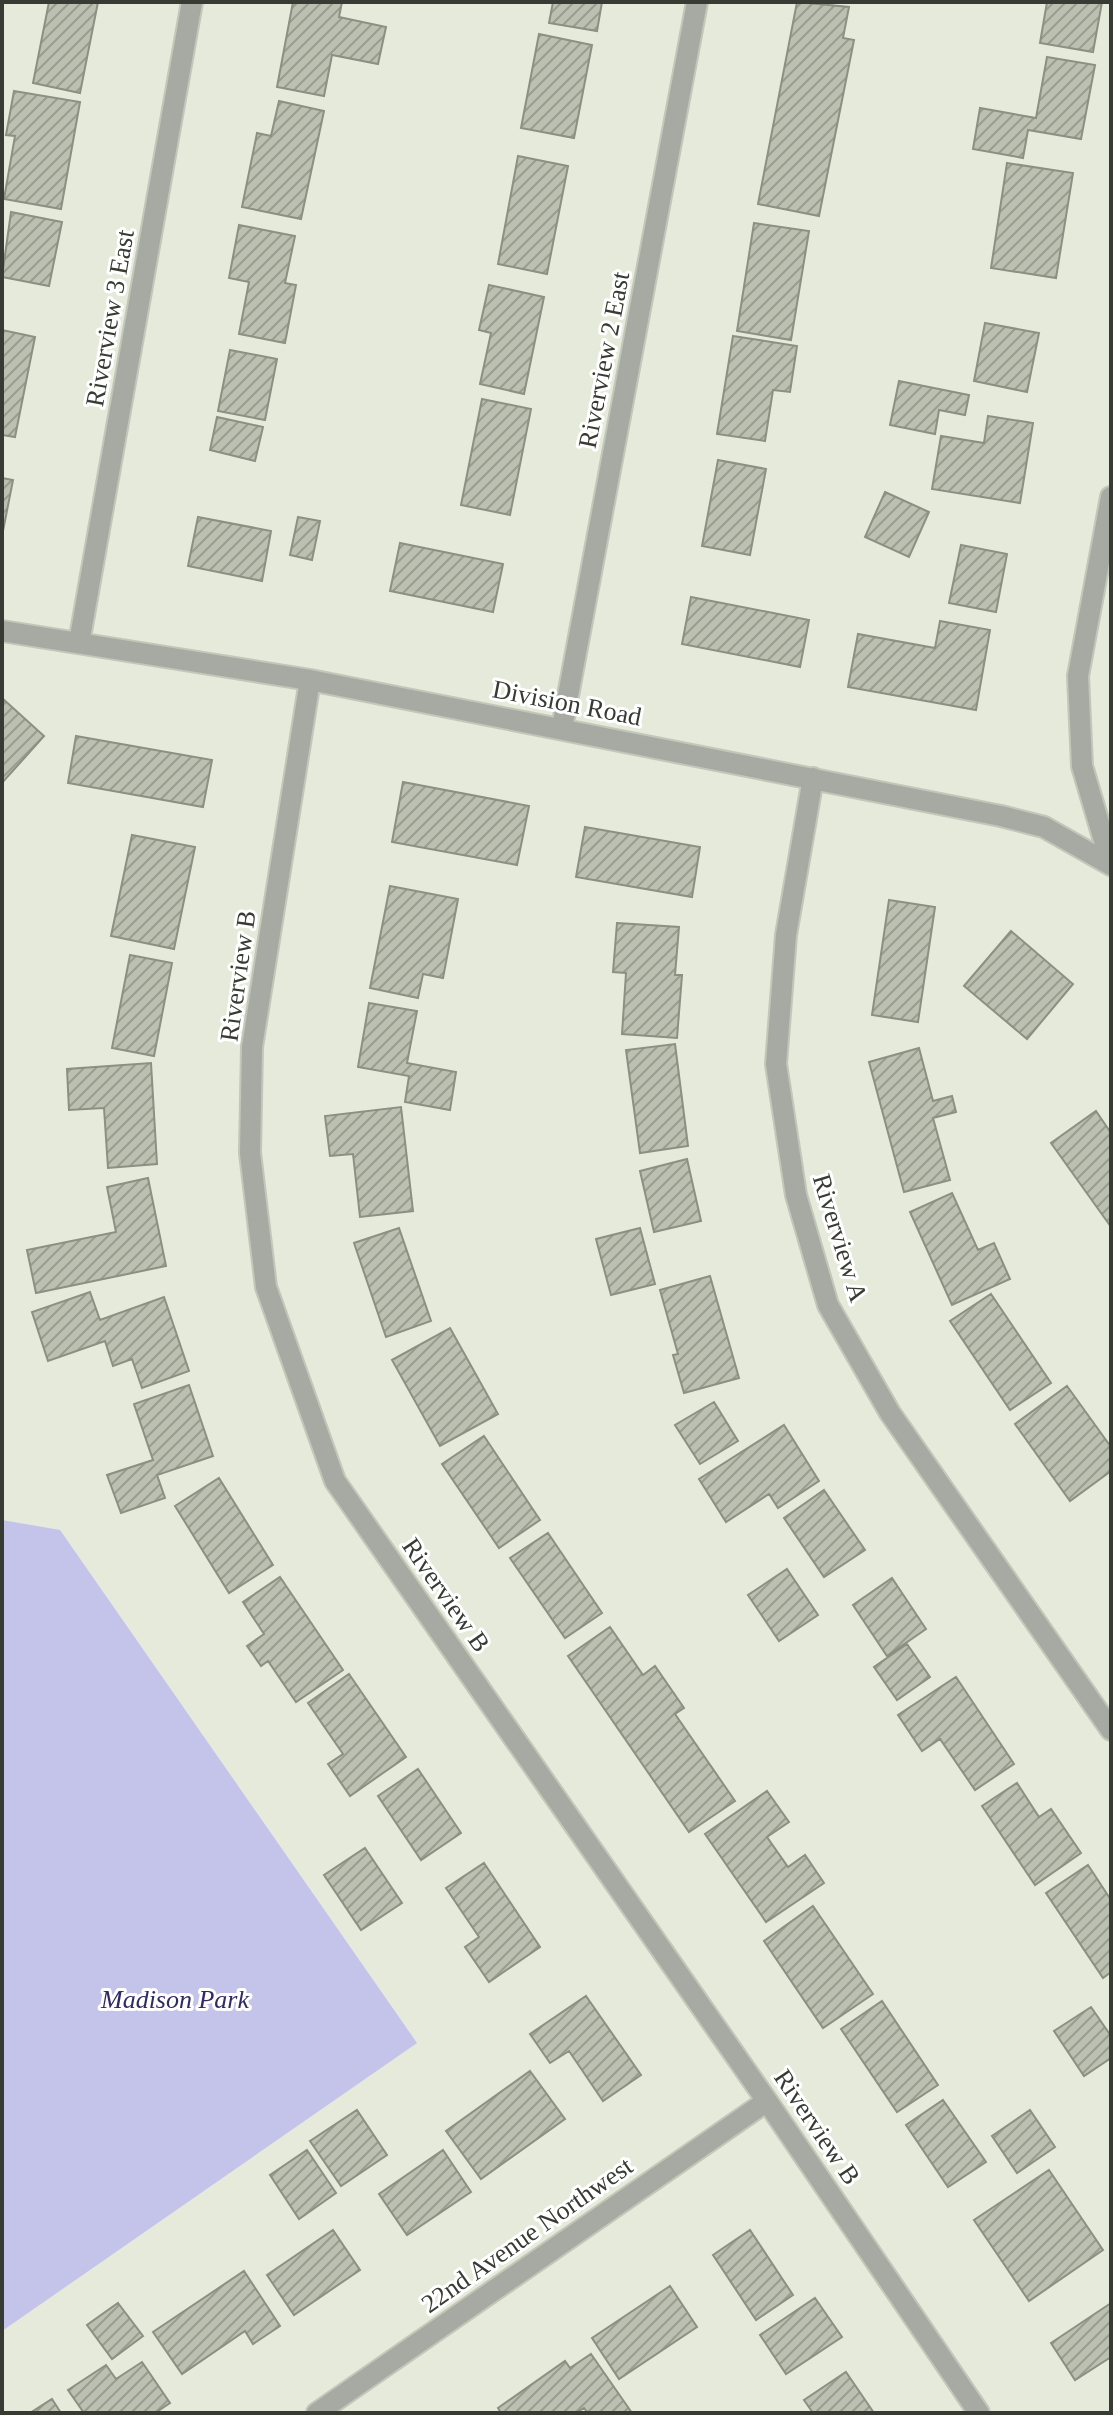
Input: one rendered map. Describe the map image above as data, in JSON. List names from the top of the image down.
{
  "streets": {
    "street": [
      "Riverview 3 East",
      "Riverview 2 East",
      "Division Road",
      "Riverview B",
      "Riverview A",
      "22nd Avenue Northwest"
    ]
  },
  "crossings": [
    ["Riverview 3 East", "Division Road"],
    ["Riverview 2 East", "Division Road"],
    ["Division Road", "Riverview B"],
    ["Division Road", "Riverview A"],
    ["Riverview B", "22nd Avenue Northwest"]
  ],
  "parks": ["Madison Park"]
}
